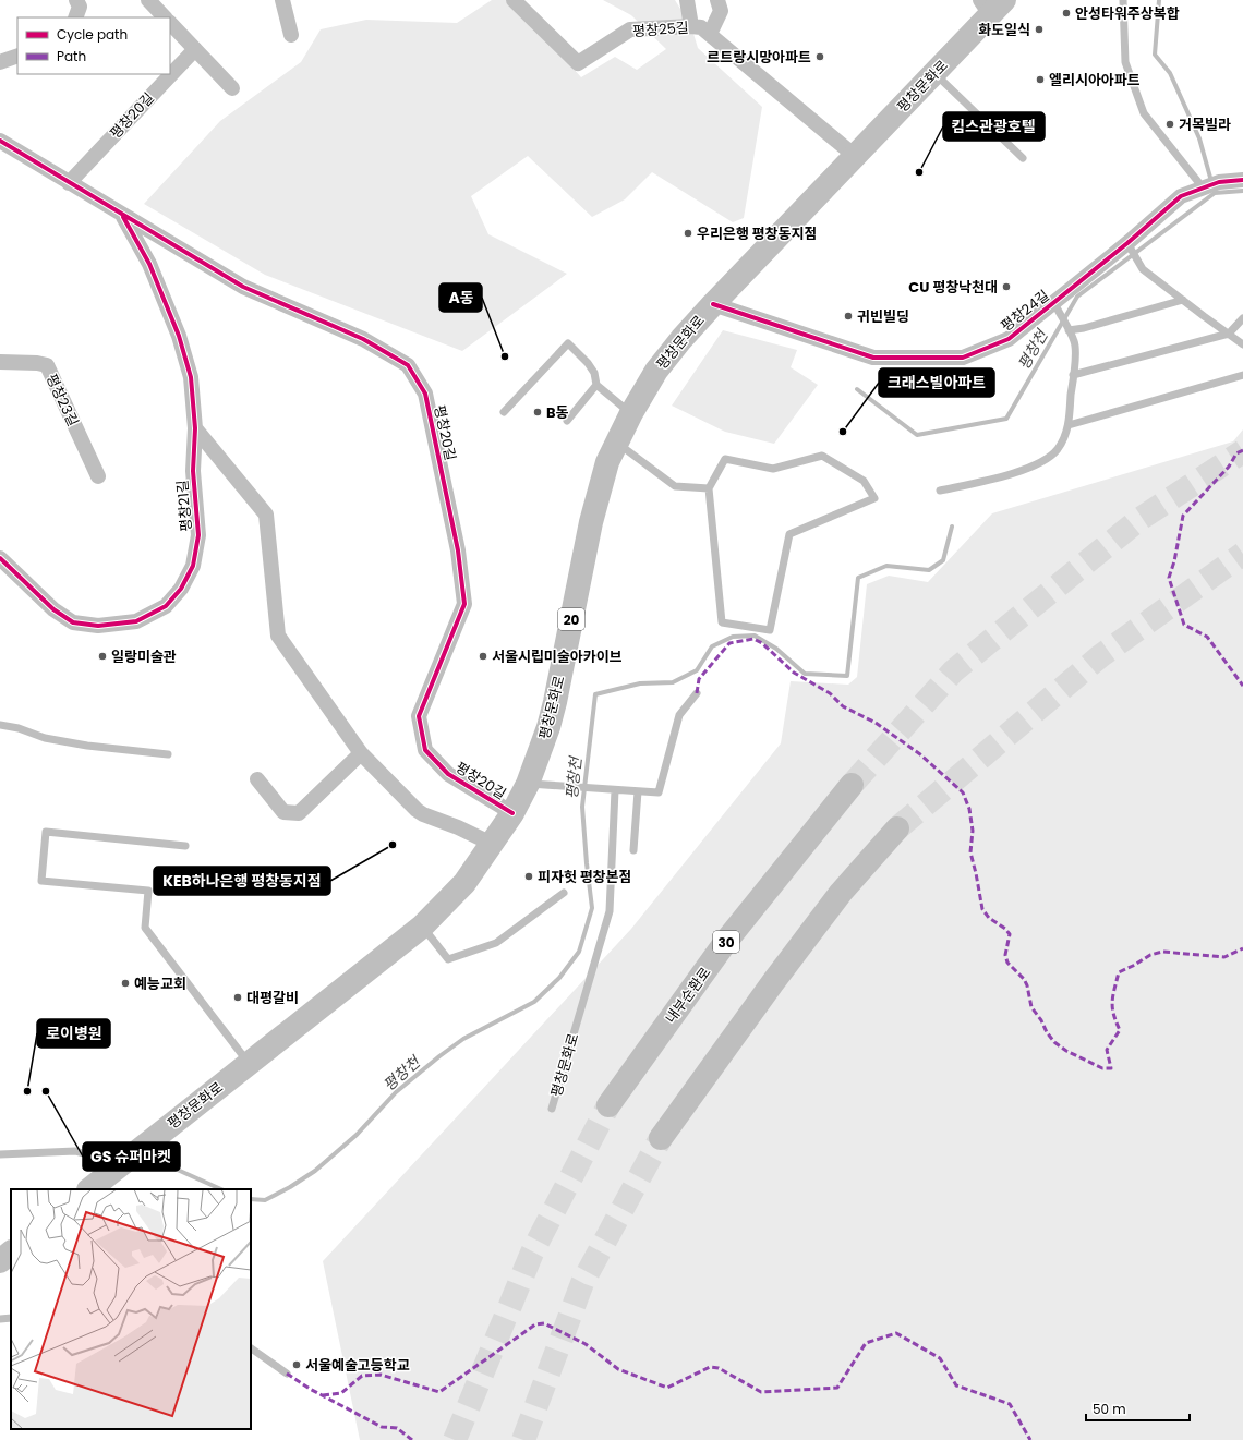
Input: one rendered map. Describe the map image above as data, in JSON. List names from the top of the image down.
{
  "streets": {
    "main road": [
      "평창문화로",
      "20",
      "30",
      "내부순환로"
    ],
    "street": [
      "평창25길",
      "평창20길",
      "평창24길",
      "평창23길",
      "평창21길"
    ]
  },
  "crossings": [
    ["평창25길", "평창문화로"],
    ["평창문화로", "평창20길"],
    ["평창문화로", "평창24길"],
    ["평창20길", "평창21길"]
  ],
  "water": ["평창천"],
  "places": [
    "안성타워주상복합",
    "화도일식",
    "르트랑시망아파트",
    "엘리시아아파트",
    "거목빌라",
    "킴스관광호텔",
    "우리은행 평창동지점",
    "CU 평창낙천대",
    "귀빈빌딩",
    "A동",
    "B동",
    "크래스빌아파트",
    "일랑미술관",
    "서울시립미술아카이브",
    "KEB하나은행 평창동지점",
    "피자헛 평창본점",
    "예능교회",
    "대평갈비",
    "로이병원",
    "GS 슈퍼마켓",
    "서울예술고등학교"
  ],
  "legend": ["Cycle path", "Path"],
  "scale_bar": "50 m"
}
